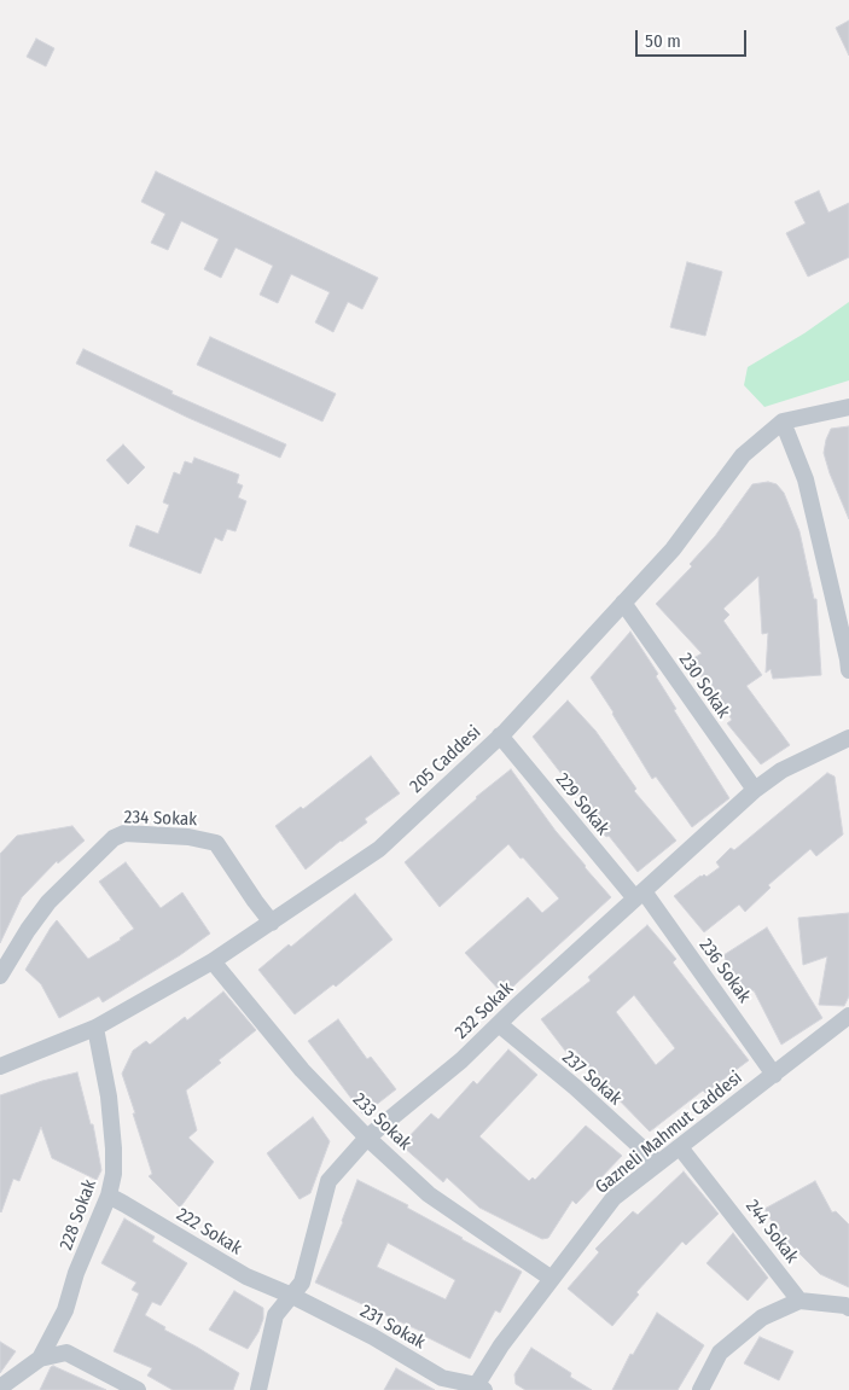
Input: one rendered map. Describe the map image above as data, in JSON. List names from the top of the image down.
{
  "streets": {
    "street": [
      "230 Sokak",
      "205 Caddesi",
      "229 Sokak",
      "234 Sokak",
      "236 Sokak",
      "232 Sokak",
      "237 Sokak",
      "233 Sokak",
      "Gazneli Mahmut Caddesi",
      "228 Sokak",
      "222 Sokak",
      "244 Sokak",
      "231 Sokak"
    ]
  },
  "crossings": [
    ["230 Sokak", "205 Caddesi"],
    ["230 Sokak", "232 Sokak"],
    ["205 Caddesi", "229 Sokak"],
    ["205 Caddesi", "234 Sokak"],
    ["205 Caddesi", "233 Sokak"],
    ["205 Caddesi", "228 Sokak"],
    ["229 Sokak", "236 Sokak"],
    ["229 Sokak", "232 Sokak"],
    ["236 Sokak", "232 Sokak"],
    ["236 Sokak", "Gazneli Mahmut Caddesi"],
    ["232 Sokak", "237 Sokak"],
    ["232 Sokak", "233 Sokak"],
    ["232 Sokak", "222 Sokak"],
    ["232 Sokak", "231 Sokak"],
    ["237 Sokak", "Gazneli Mahmut Caddesi"],
    ["233 Sokak", "Gazneli Mahmut Caddesi"],
    ["Gazneli Mahmut Caddesi", "244 Sokak"],
    ["Gazneli Mahmut Caddesi", "231 Sokak"],
    ["228 Sokak", "222 Sokak"],
    ["222 Sokak", "231 Sokak"]
  ],
  "scale_bar": "50 m"
}
